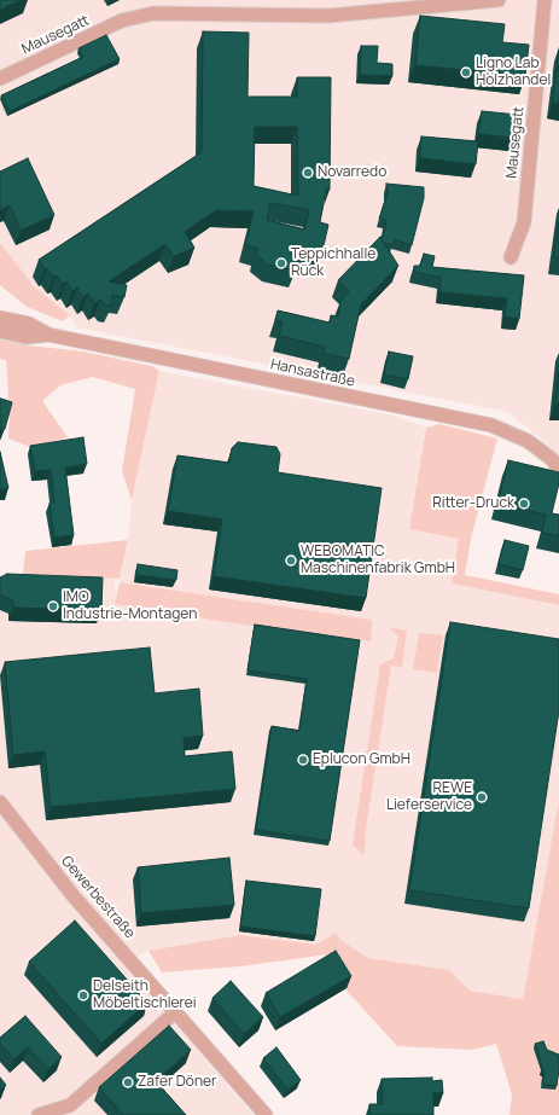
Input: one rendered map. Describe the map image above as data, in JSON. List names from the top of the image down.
{
  "streets": {
    "street": ["Mausegatt", "Hansastraße", "Gewerbestraße"]
  },
  "places": [
    "Ligno Lab Holzhandel",
    "Novarredo",
    "Teppichhalle Rück",
    "Ritter-Druck",
    "WEBOMATIC Maschinenfabrik GmbH",
    "IMO Industrie-Montagen",
    "Eplucon GmbH",
    "REWE Lieferservice",
    "Delseith Möbeltischlerei",
    "Zafer Döner"
  ]
}
